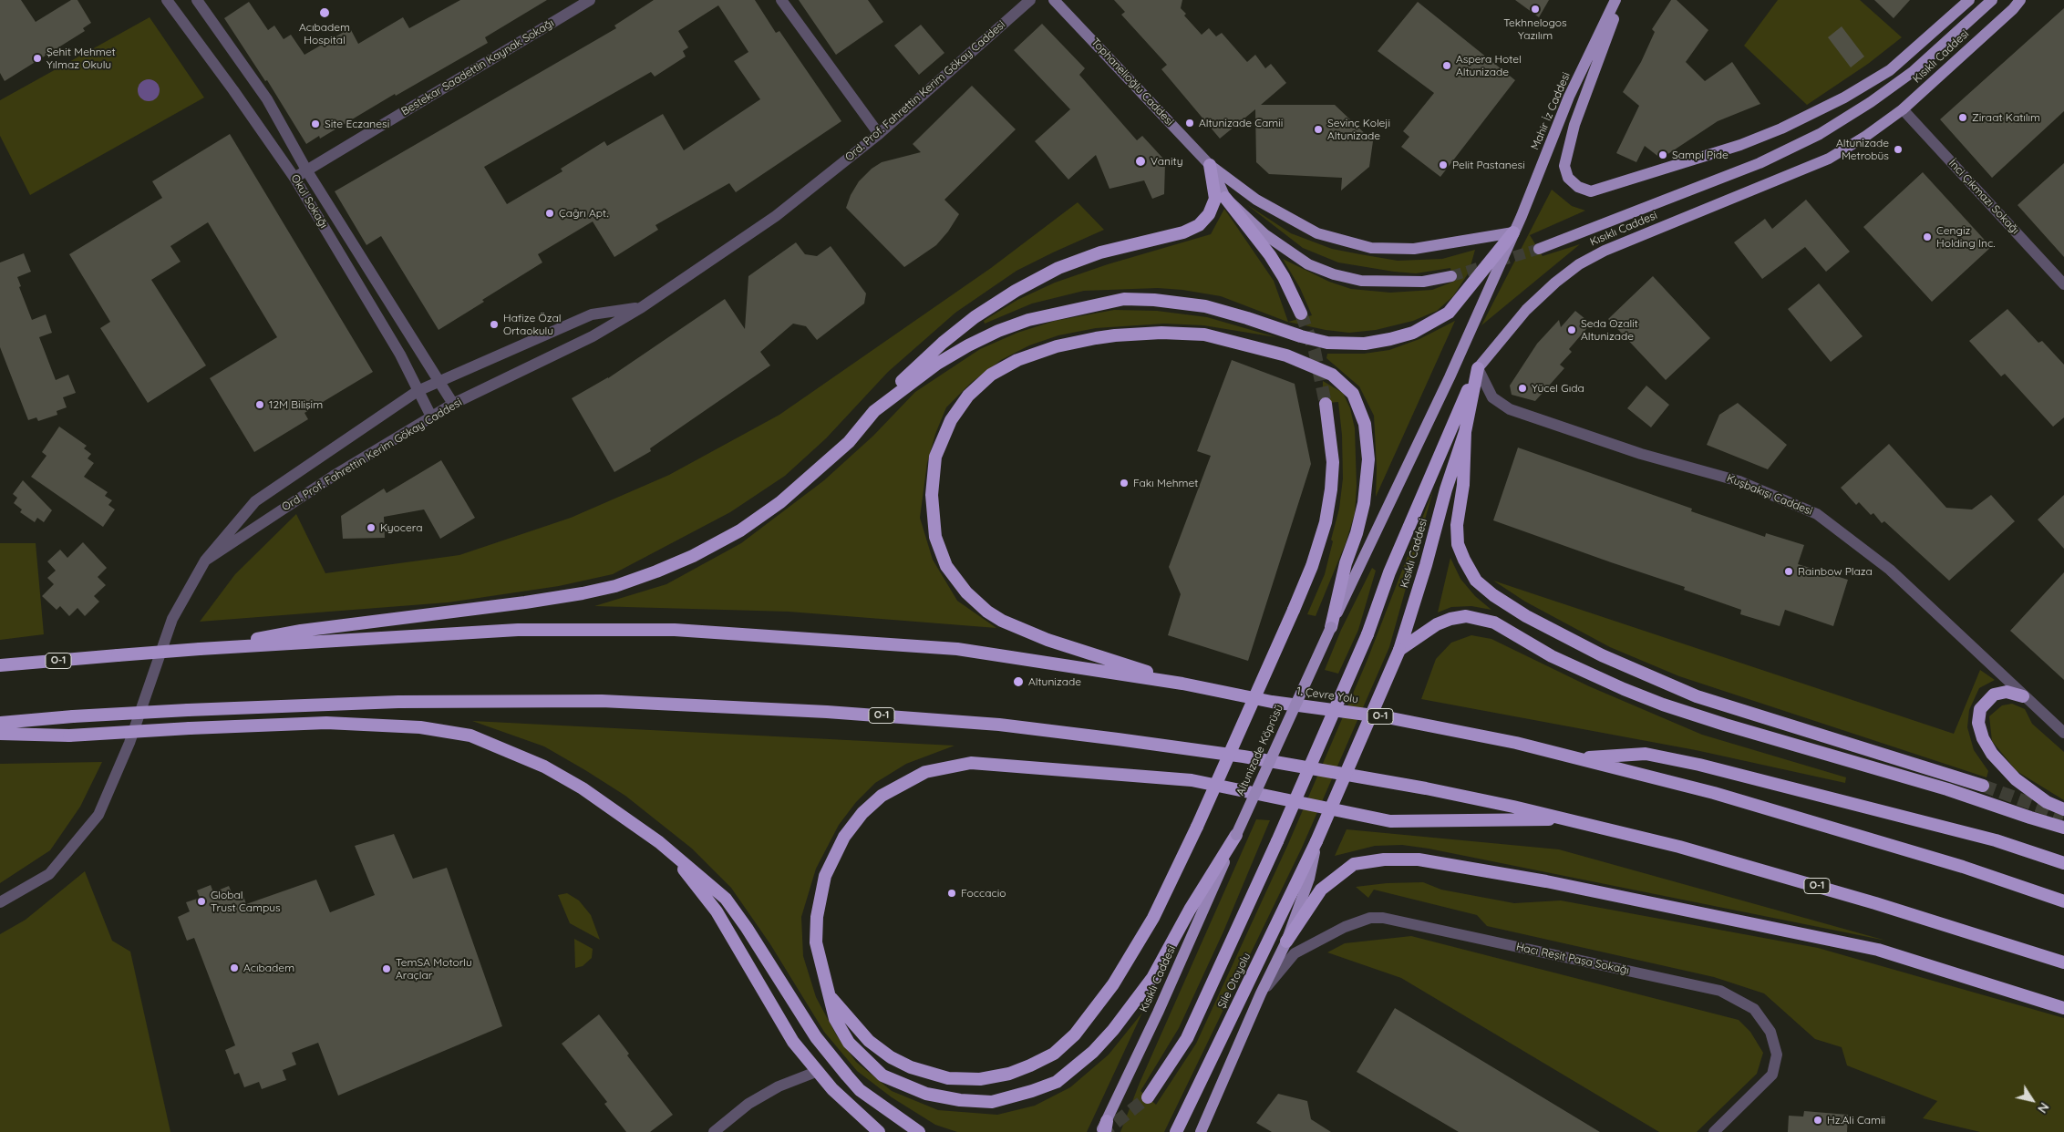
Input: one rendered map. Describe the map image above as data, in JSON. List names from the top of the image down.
{
  "streets": {
    "highway": [
      "Kısıklı Caddesi",
      "O-1",
      "1. Çevre Yolu",
      "Şile Otoyolu"
    ],
    "main road": ["Tophanelioğlu Caddesi", "Mahir İz Caddesi", "Altunizade Köprüsü"],
    "street": [
      "Bestekar Saadettin Kaynak Sokağı",
      "Ord. Prof. Fahrettin Kerim Gökay Caddesi",
      "İnci Çıkmazı Sokağı",
      "Okul Sokağı",
      "Kuşbakışı Caddesi",
      "Hacı Reşit Paşa Sokağı"
    ]
  },
  "crossings": [
    ["Kısıklı Caddesi", "İnci Çıkmazı Sokağı"],
    ["Kısıklı Caddesi", "Kuşbakışı Caddesi"],
    ["Kısıklı Caddesi", "Altunizade Köprüsü"],
    ["Bestekar Saadettin Kaynak Sokağı", "Okul Sokağı"],
    ["Ord. Prof. Fahrettin Kerim Gökay Caddesi", "Okul Sokağı"],
    ["O-1", "1. Çevre Yolu"]
  ],
  "places": [
    "Tekhnelogos Yazılım",
    "Acıbadem Hospital",
    "Şehit Mehmet Yılmaz Okulu",
    "Aspera Hotel Altunizade",
    "Ziraat Katılım",
    "Altunizade Camii",
    "Site Eczanesi",
    "Sevinç Koleji Altunizade",
    "Altunizade Metrobüs",
    "Sampi Pide",
    "Vanity",
    "Pelit Pastanesi",
    "Çağrı Apt.",
    "Cengiz Holding Inc.",
    "Hafize Özal Ortaokulu",
    "Seda Ozalit Altunizade",
    "Yücel Gıda",
    "12M Bilişim",
    "Fakı Mehmet",
    "Kyocera",
    "Rainbow Plaza",
    "Altunizade",
    "Foccacio",
    "Global Trust Campus",
    "Acıbadem",
    "TemSA Motorlu Araçlar",
    "Hz.Ali Camii"
  ],
  "north": "bottom right"
}
